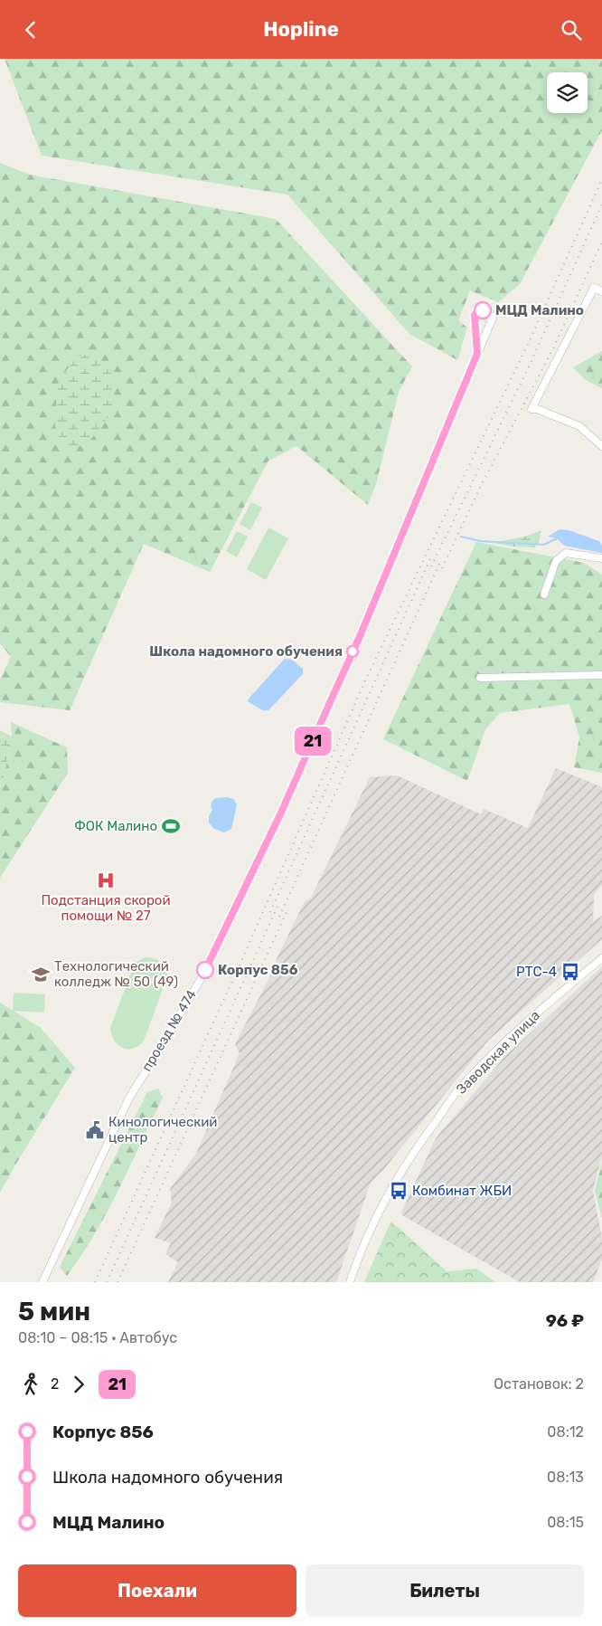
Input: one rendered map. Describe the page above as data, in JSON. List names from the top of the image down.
{
  "streets": {
    "street": ["проезд № 474", "Заводская улица"]
  },
  "places": {
    "other": ["МЦД Малино", "Школа надомного обучения", "Корпус 856"],
    "sports": ["ФОК Малино"],
    "hospital": ["Подстанция скорой помощи № 27"],
    "bus stop": ["РТС-4", "Комбинат ЖБИ"],
    "school or university": ["Технологический колледж № 50 (49)"],
    "public building": ["Кинологический центр"]
  },
  "lines": ["bus line 21"],
  "page": {
    "header": "Hopline",
    "on_map": "21",
    "heading": ["5 мин", "08:10 – 08:15 · Автобус", "96 ₽"],
    "legs": ["2", "21", "Остановок: 2"],
    "list": [
      {
        "name": "Корпус 856",
        "value": "08:12"
      },
      {
        "name": "Школа надомного обучения",
        "value": "08:13"
      },
      {
        "name": "МЦД Малино",
        "value": "08:15"
      }
    ],
    "buttons": ["Поехали", "Билеты"]
  }
}
